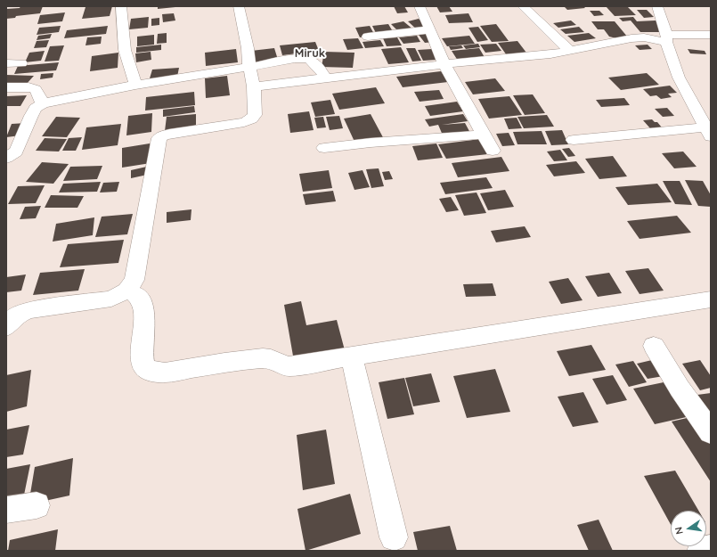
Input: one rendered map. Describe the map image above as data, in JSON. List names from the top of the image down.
{
  "districts": ["Miruk"],
  "north": "left"
}
